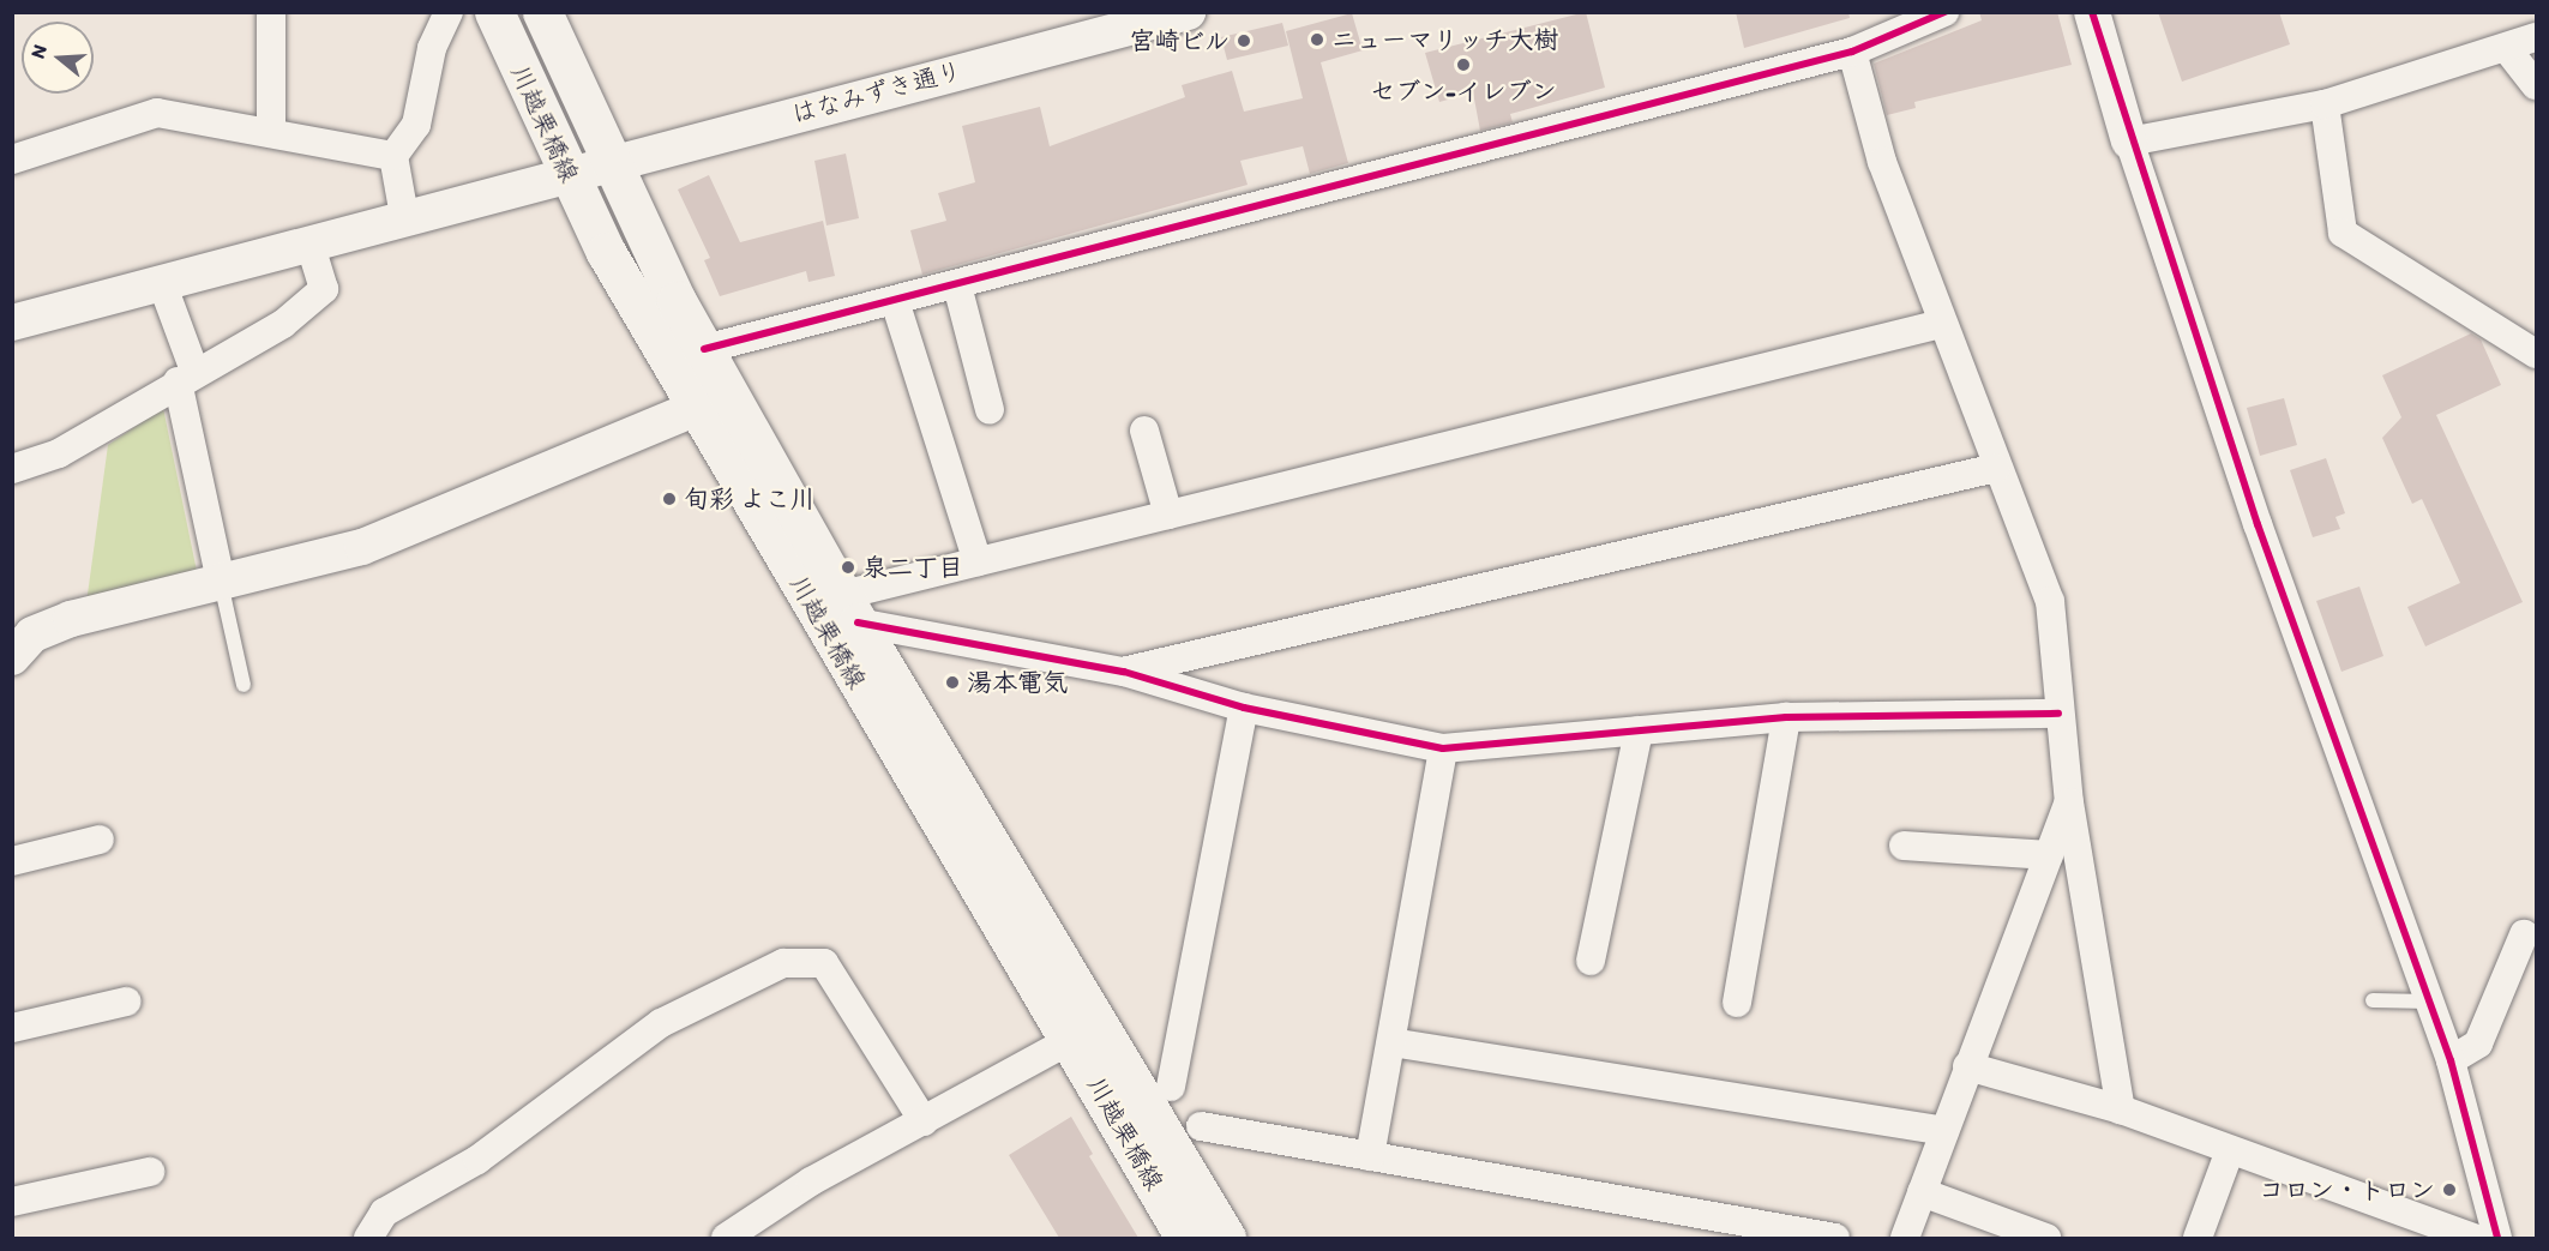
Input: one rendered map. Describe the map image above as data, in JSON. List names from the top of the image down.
{
  "streets": {
    "main road": ["川越栗橋線"],
    "street": ["はなみずき通り"]
  },
  "crossings": [
    ["はなみずき通り", "川越栗橋線"]
  ],
  "places": [
    "ニューマリッチ大樹",
    "宮崎ビル",
    "セブン-イレブン",
    "旬彩 よこ川",
    "泉二丁目",
    "湯本電気",
    "コロン・トロン"
  ],
  "north": "left"
}
